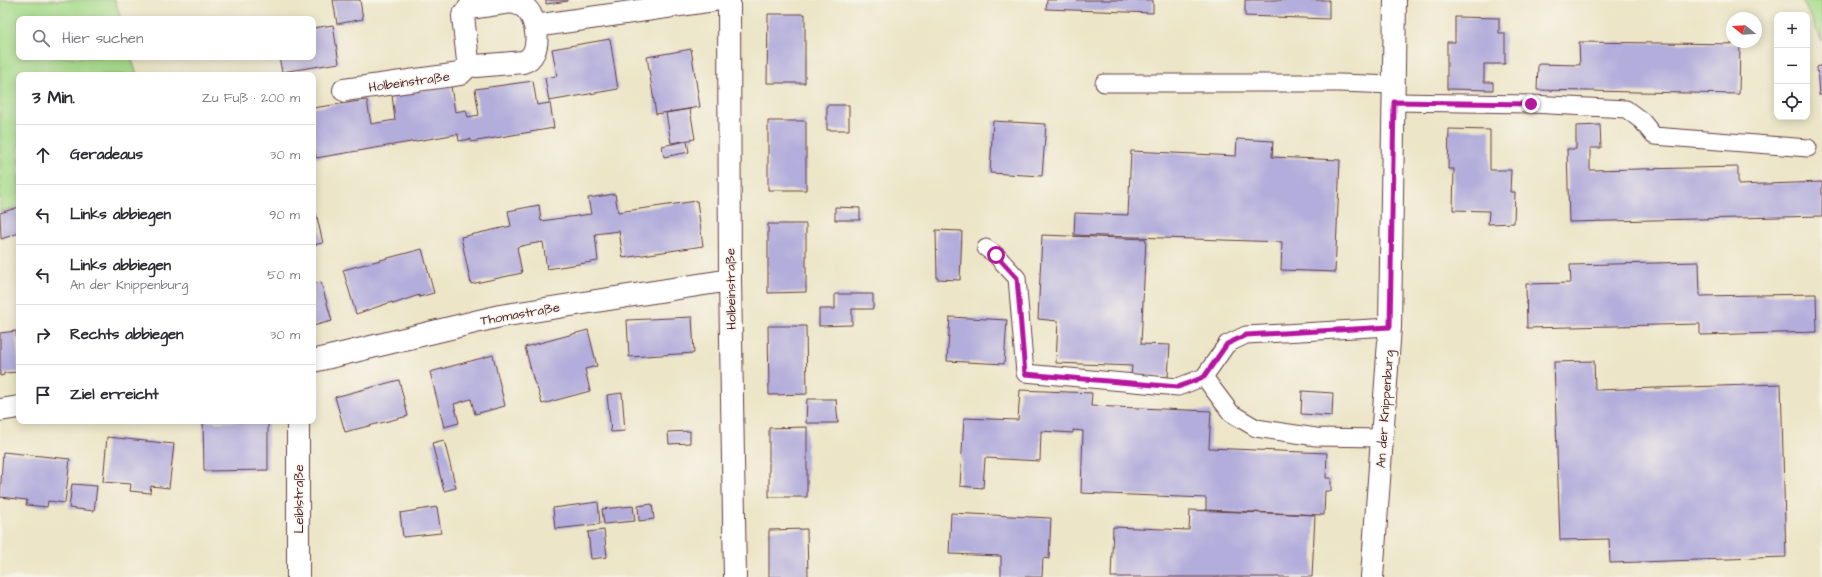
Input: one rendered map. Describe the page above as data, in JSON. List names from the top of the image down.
{
  "streets": {
    "street": [
      "Holbeinstraße",
      "Thomastraße",
      "An der Knippenburg",
      "Leiblstraße"
    ]
  },
  "crossings": [
    ["Holbeinstraße", "Thomastraße"]
  ],
  "north": "left",
  "page": {
    "map_buttons": ["+", "−"],
    "search": "Hier suchen",
    "heading": ["3 Min.", "Zu Fuß · 200 m"],
    "list": [
      ["Geradeaus", "30 m"],
      ["Links abbiegen", "90 m"],
      ["Links abbiegen", "An der Knippenburg", "50 m"],
      ["Rechts abbiegen", "30 m"],
      "Ziel erreicht"
    ]
  }
}
